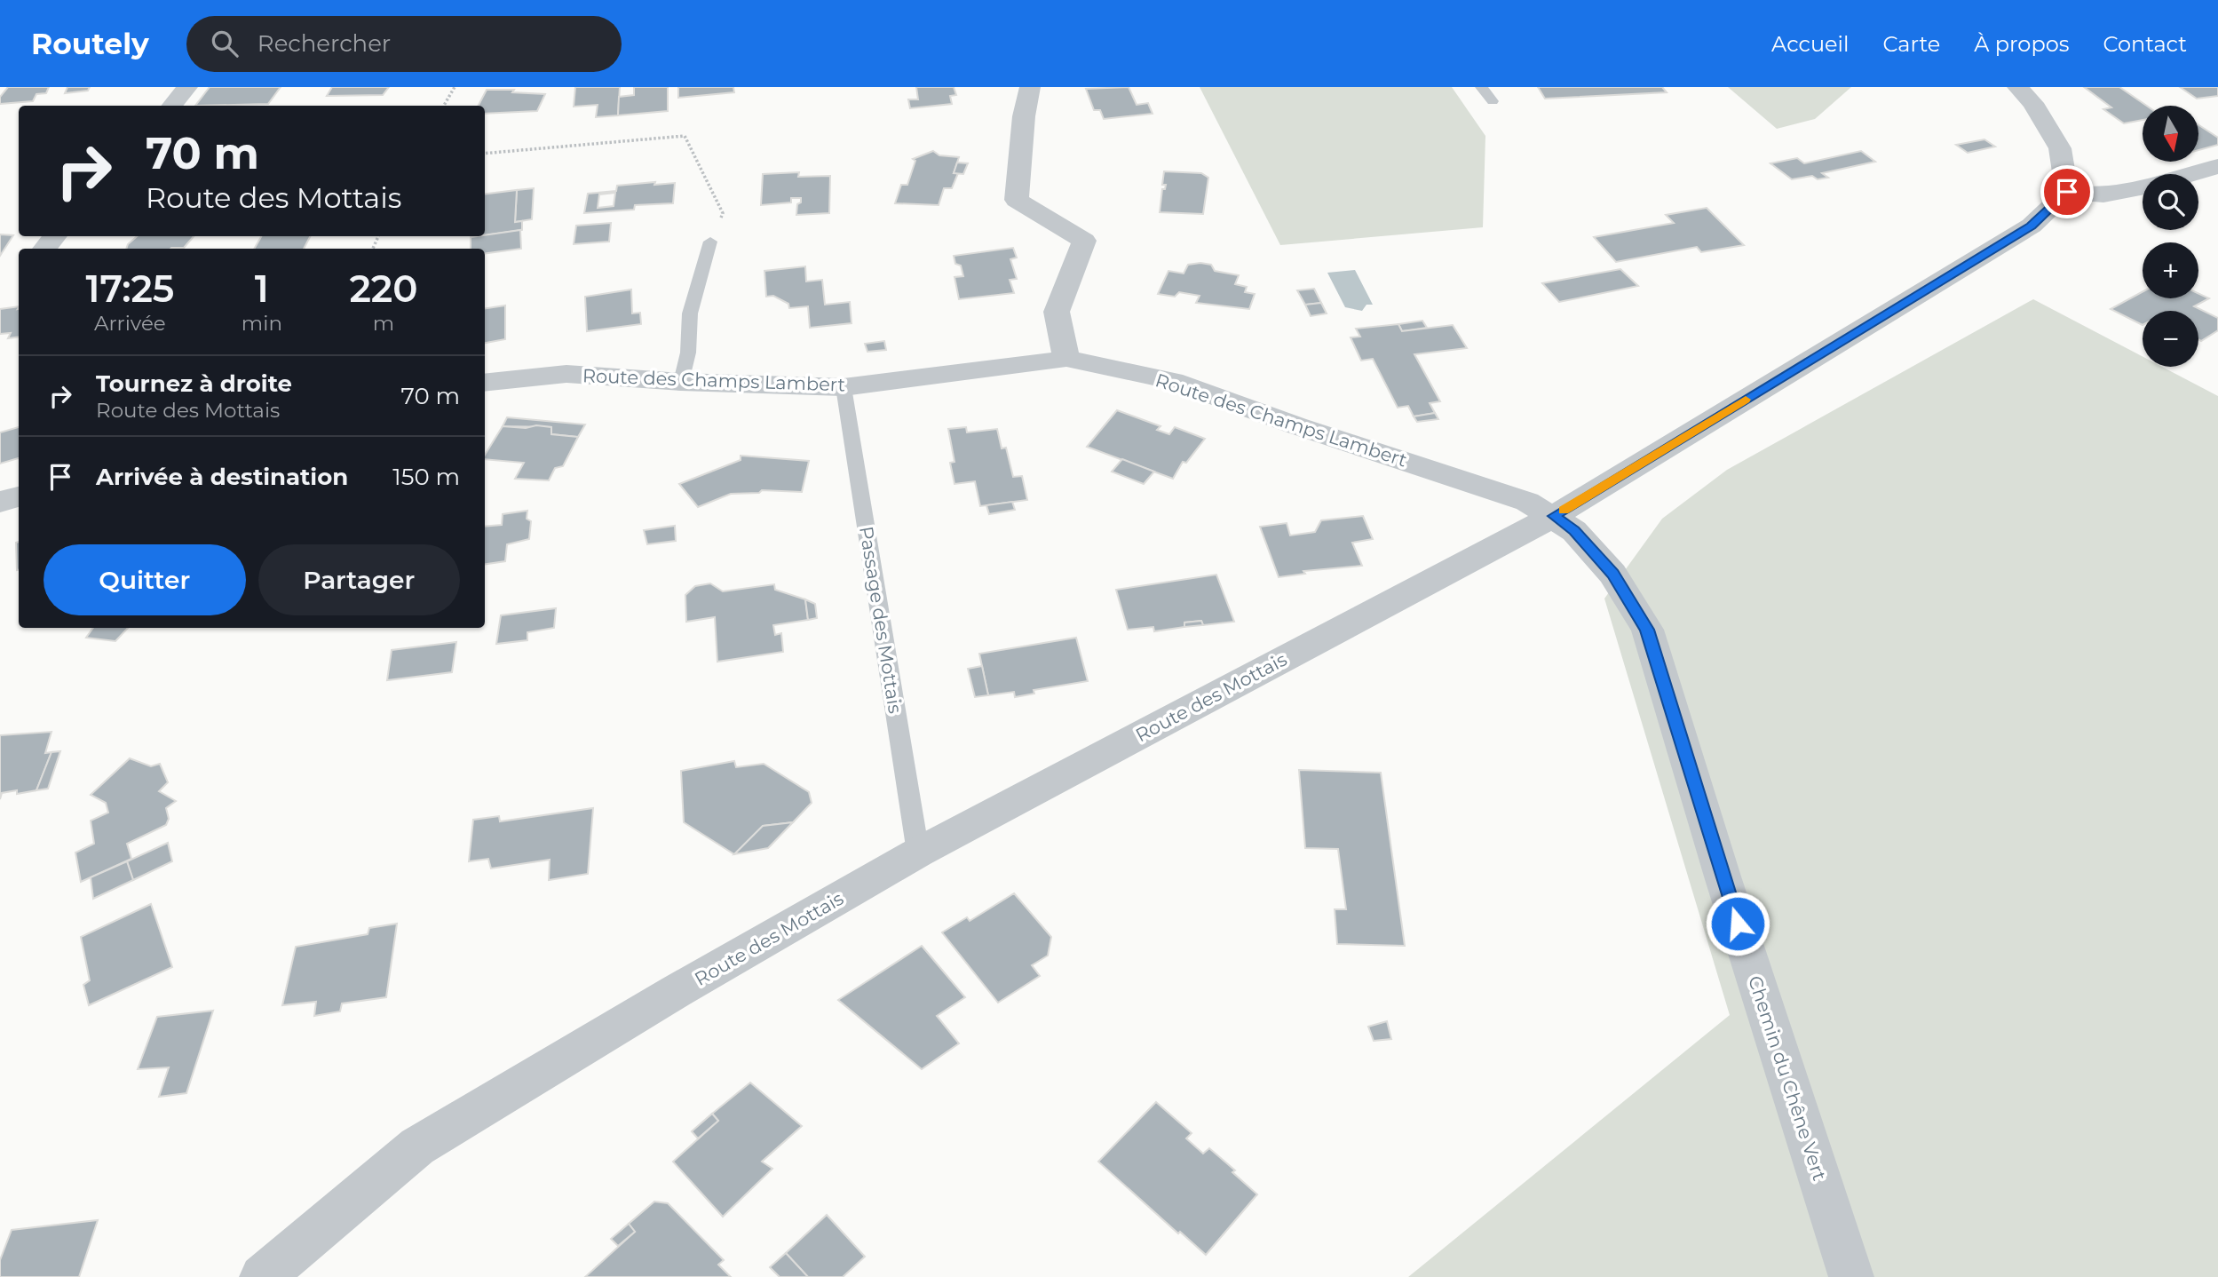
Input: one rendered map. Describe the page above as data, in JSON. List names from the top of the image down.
{
  "streets": {
    "street": ["Route des Champs Lambert", "Route des Mottais", "Chemin du Chêne Vert"],
    "lane": ["Passage des Mottais"]
  },
  "crossings": [
    ["Route des Champs Lambert", "Passage des Mottais"],
    ["Route des Champs Lambert", "Route des Mottais"],
    ["Route des Champs Lambert", "Chemin du Chêne Vert"],
    ["Passage des Mottais", "Route des Mottais"],
    ["Route des Mottais", "Chemin du Chêne Vert"]
  ],
  "north": "bottom",
  "page": {
    "header": "Routely",
    "search": "Rechercher",
    "nav": [
      "Accueil",
      "Carte",
      "À propos",
      "Contact"
    ],
    "map_buttons": ["+", "−"],
    "turn": ["70 m", "Route des Mottais"],
    "eta": [
      "17:25",
      "Arrivée",
      "1",
      "min",
      "220",
      "m"
    ],
    "list": [
      {
        "name": "Tournez à droite",
        "note": "Route des Mottais",
        "value": "70 m"
      },
      {
        "name": "Arrivée à destination",
        "value": "150 m"
      }
    ],
    "buttons": ["Quitter", "Partager"]
  }
}
